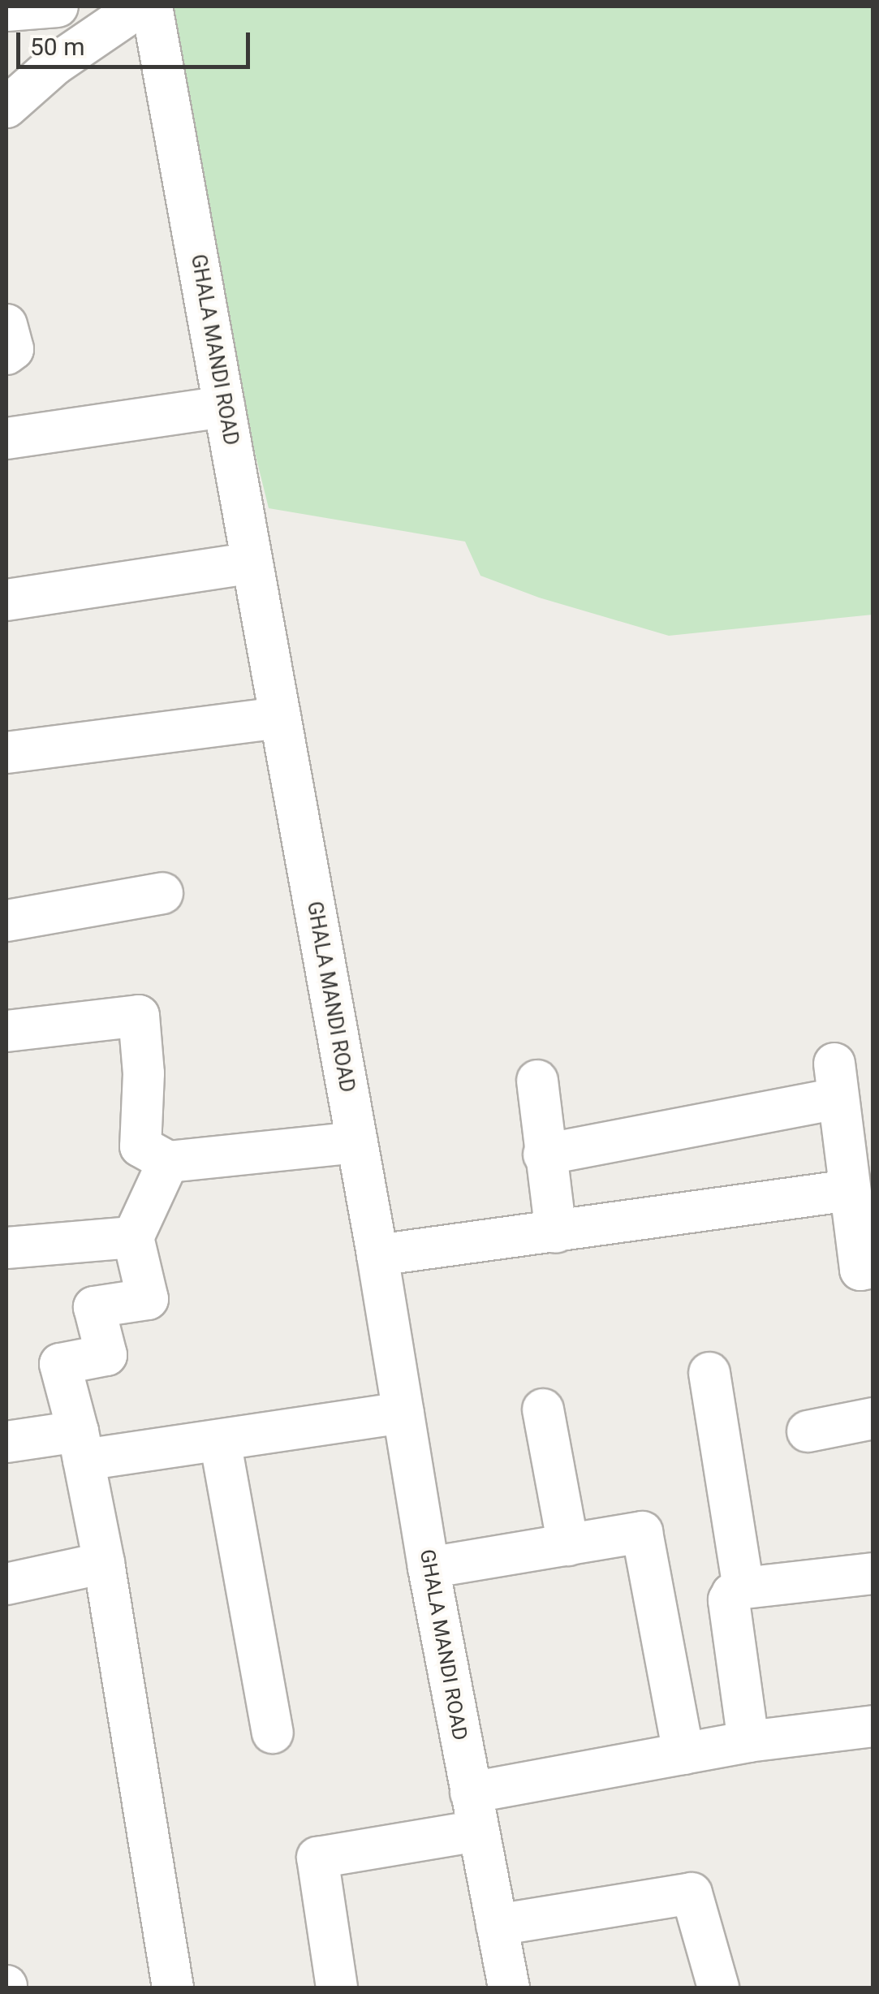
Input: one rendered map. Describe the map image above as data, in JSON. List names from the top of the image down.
{
  "streets": {
    "street": ["GHALA MANDI ROAD"]
  },
  "scale_bar": "50 m"
}
